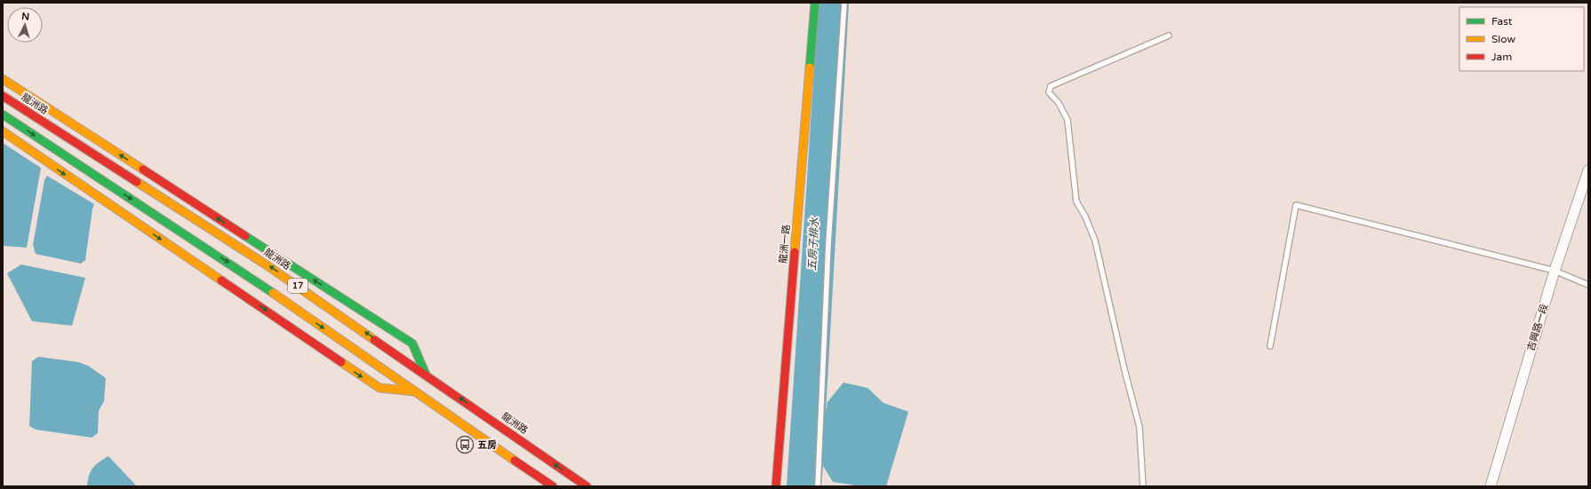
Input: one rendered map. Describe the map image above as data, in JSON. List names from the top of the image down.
{
  "streets": {
    "street": [
      "龍洲路",
      "龍洲一路",
      "17",
      "吉興路一段"
    ]
  },
  "water": ["五房子排水"],
  "places": {
    "bus stop": ["五房"]
  },
  "legend": ["Fast", "Slow", "Jam"],
  "north": "top"
}
